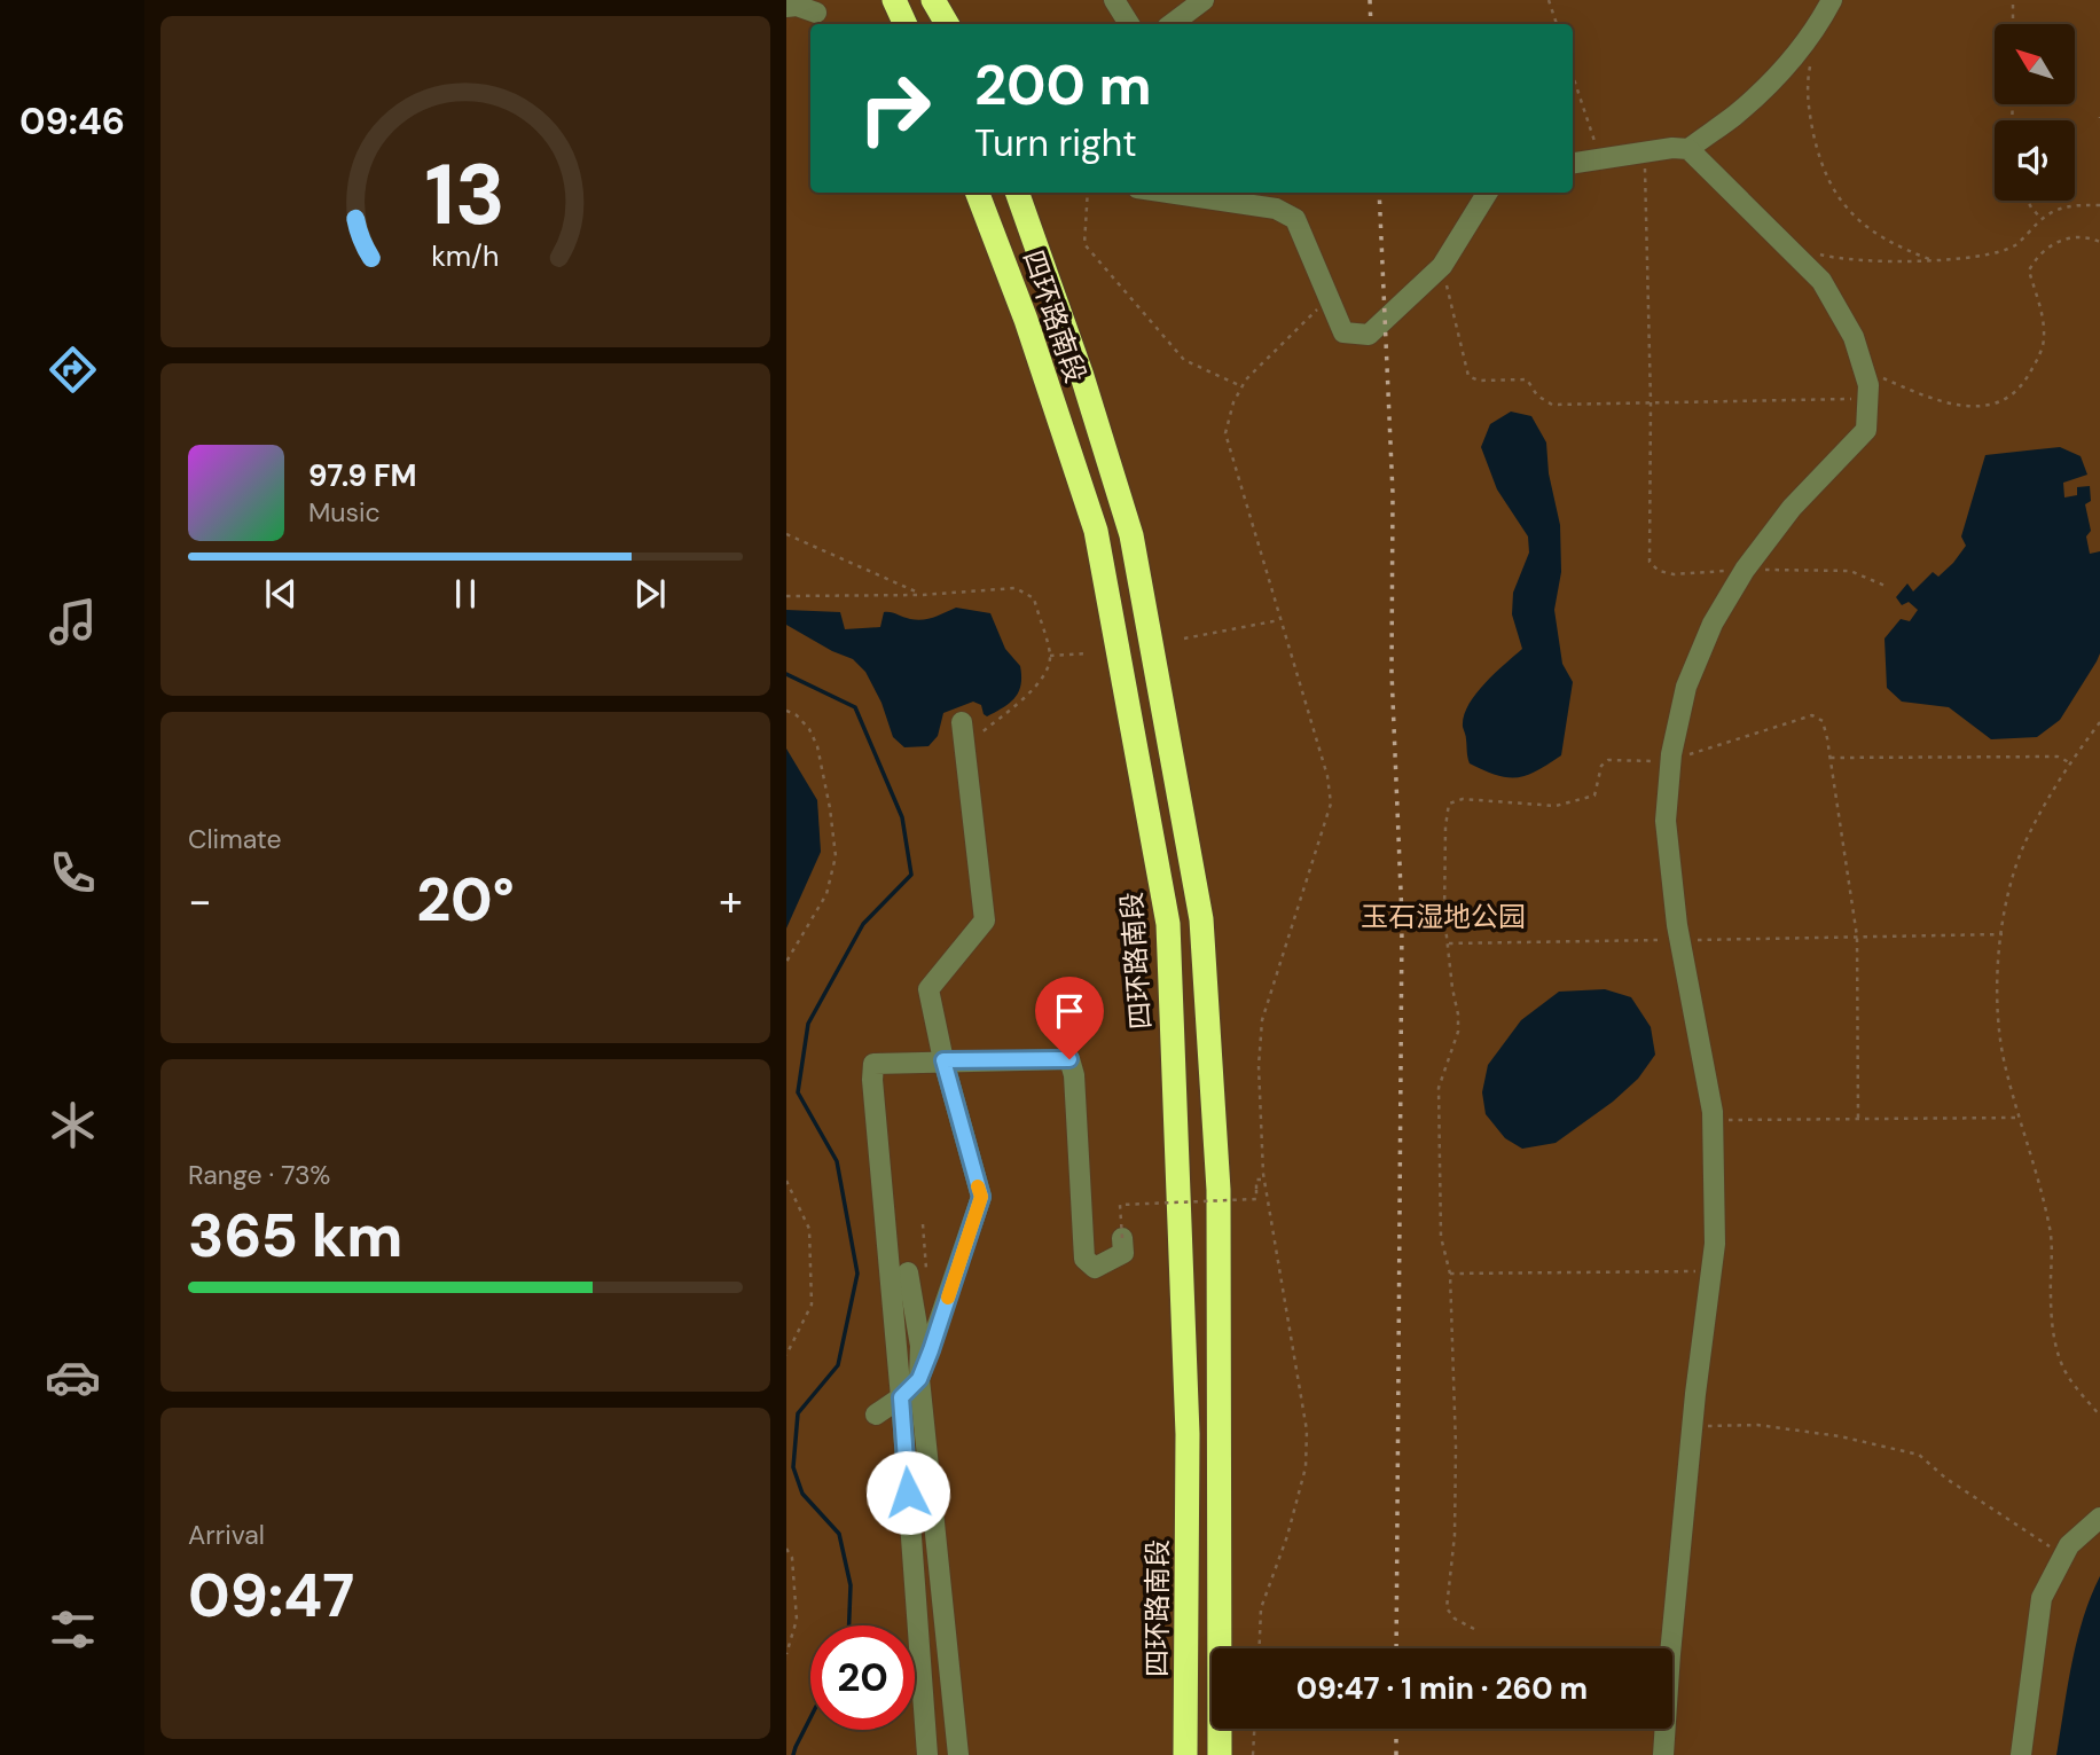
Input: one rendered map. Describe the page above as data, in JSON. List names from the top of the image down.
{
  "streets": {
    "highway": ["四环路南段"]
  },
  "parks": ["玉石湿地公园"],
  "north": "top left",
  "page": {
    "tabs": "09:46",
    "turn": ["200 m", "Turn right"],
    "song": ["97.9 FM", "Music"],
    "tile": [
      "Climate",
      ["Range · 73%", "365 km"],
      ["Arrival", "09:47"]
    ],
    "heat": ["−", "20°", "+"],
    "limit": "20",
    "trip": "09:47 · 1 min · 260 m",
    "gauge": ["13", "km/h"]
  }
}
